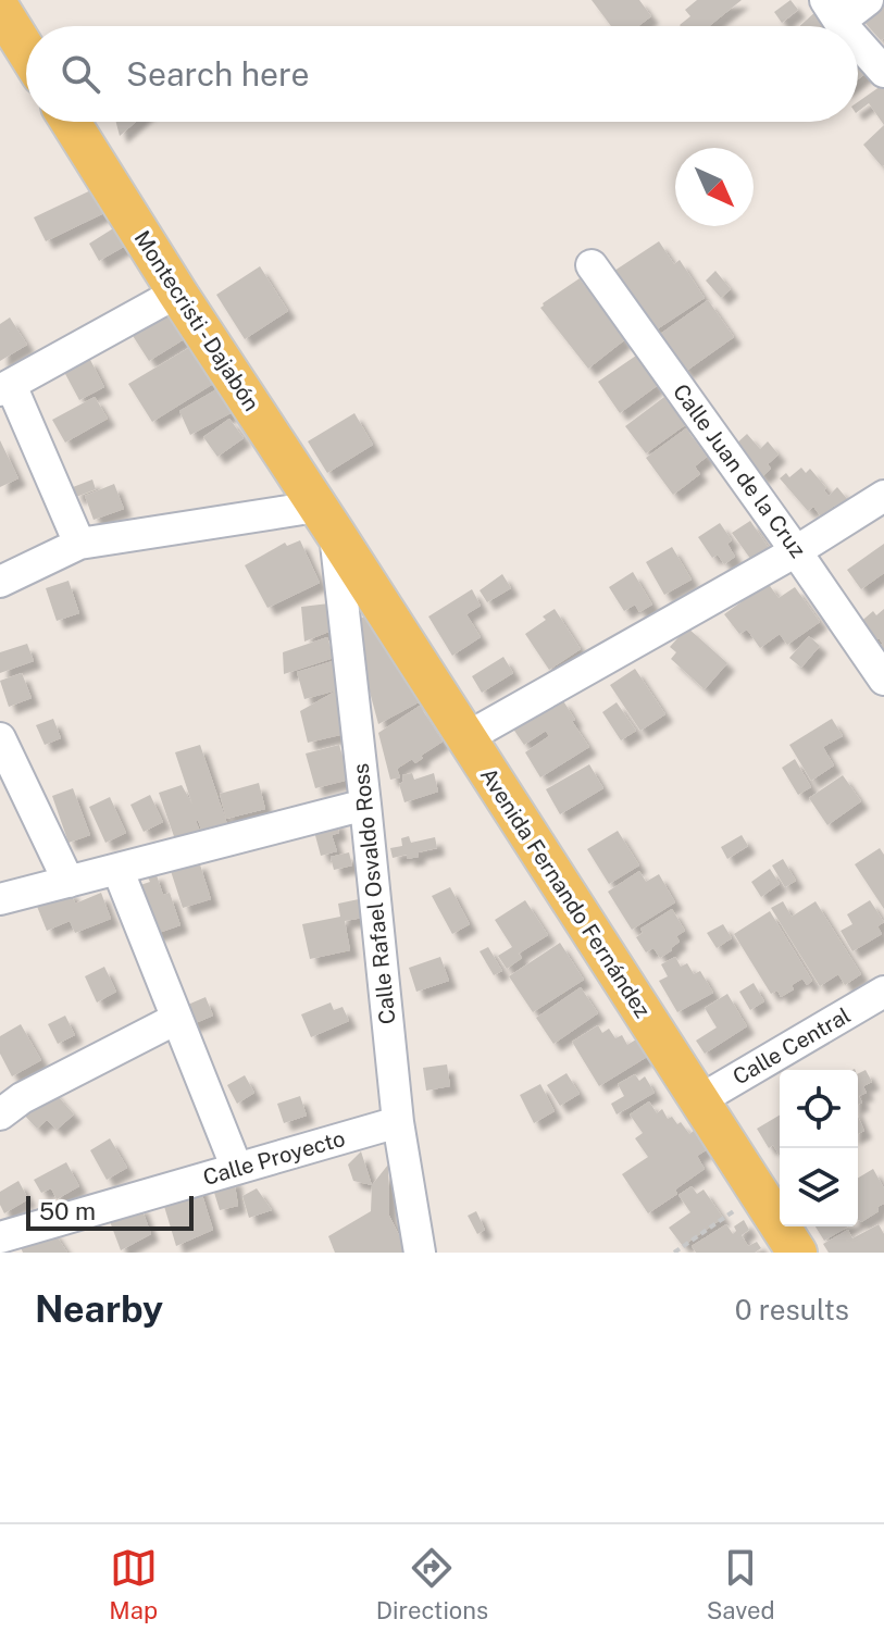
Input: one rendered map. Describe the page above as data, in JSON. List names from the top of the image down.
{
  "streets": {
    "main road": ["Montecristi - Dajabón", "Avenida Fernando Fernández"],
    "street": [
      "Calle Juan de la Cruz",
      "Calle Rafael Osvaldo Ross",
      "Calle Central",
      "Calle Proyecto"
    ]
  },
  "crossings": [
    ["Montecristi - Dajabón", "Avenida Fernando Fernández"],
    ["Montecristi - Dajabón", "Calle Rafael Osvaldo Ross"],
    ["Avenida Fernando Fernández", "Calle Rafael Osvaldo Ross"],
    ["Avenida Fernando Fernández", "Calle Central"],
    ["Calle Rafael Osvaldo Ross", "Calle Proyecto"]
  ],
  "scale_bar": "50 m",
  "north": "bottom right",
  "page": {
    "search": "Search here",
    "scale": "50 m",
    "heading": ["Nearby", "0 results"],
    "nav": ["Map", "Directions", "Saved"]
  }
}
